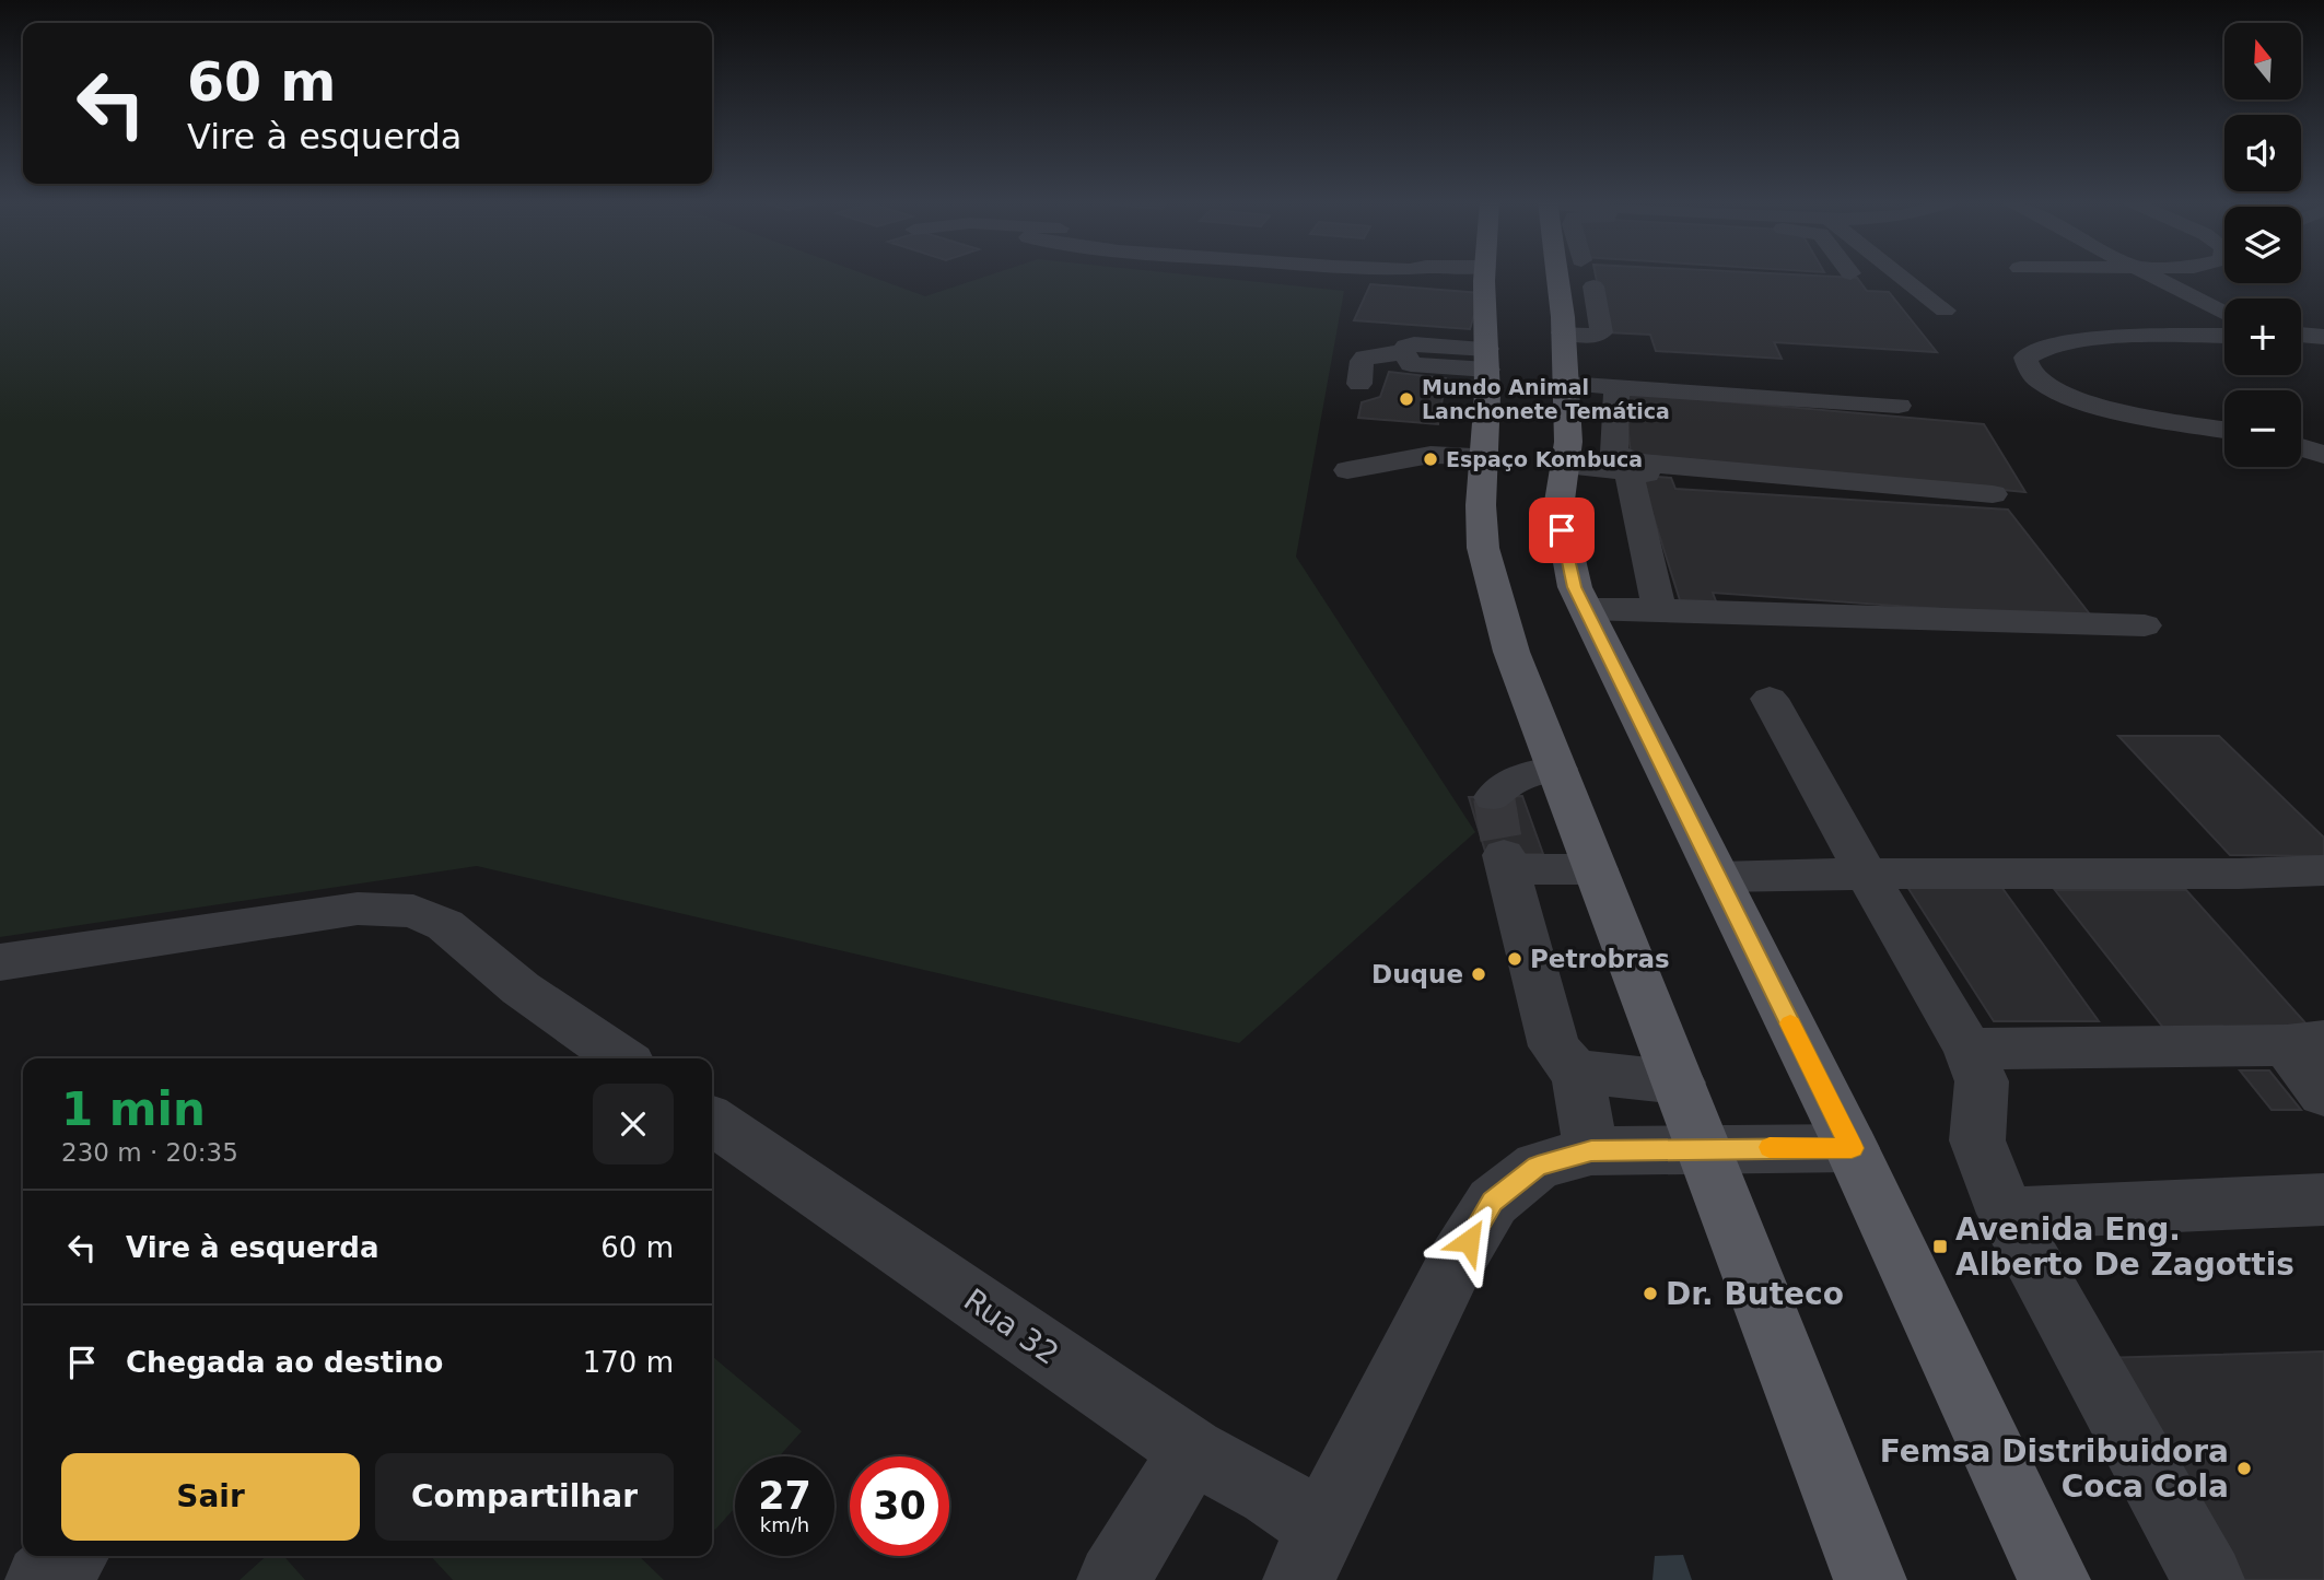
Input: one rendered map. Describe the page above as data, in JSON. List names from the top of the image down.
{
  "streets": {
    "street": ["Rua 32"]
  },
  "places": {
    "other": [
      "Mundo Animal Lanchonete Temática",
      "Espaço Kombuca",
      "Petrobras",
      "Duque",
      "Dr. Buteco",
      "Femsa Distribuidora Coca Cola"
    ],
    "transit": ["Avenida Eng. Alberto De Zagottis"]
  },
  "north": "top",
  "page": {
    "map_buttons": ["+", "−"],
    "turn": ["60 m", "Vire à esquerda"],
    "heading": ["1 min", "230 m · 20:35"],
    "list": [
      {
        "name": "Vire à esquerda",
        "value": "60 m"
      },
      {
        "name": "Chegada ao destino",
        "value": "170 m"
      }
    ],
    "buttons": ["Sair", "Compartilhar"],
    "speed": "27 km/h",
    "limit": "30"
  }
}
